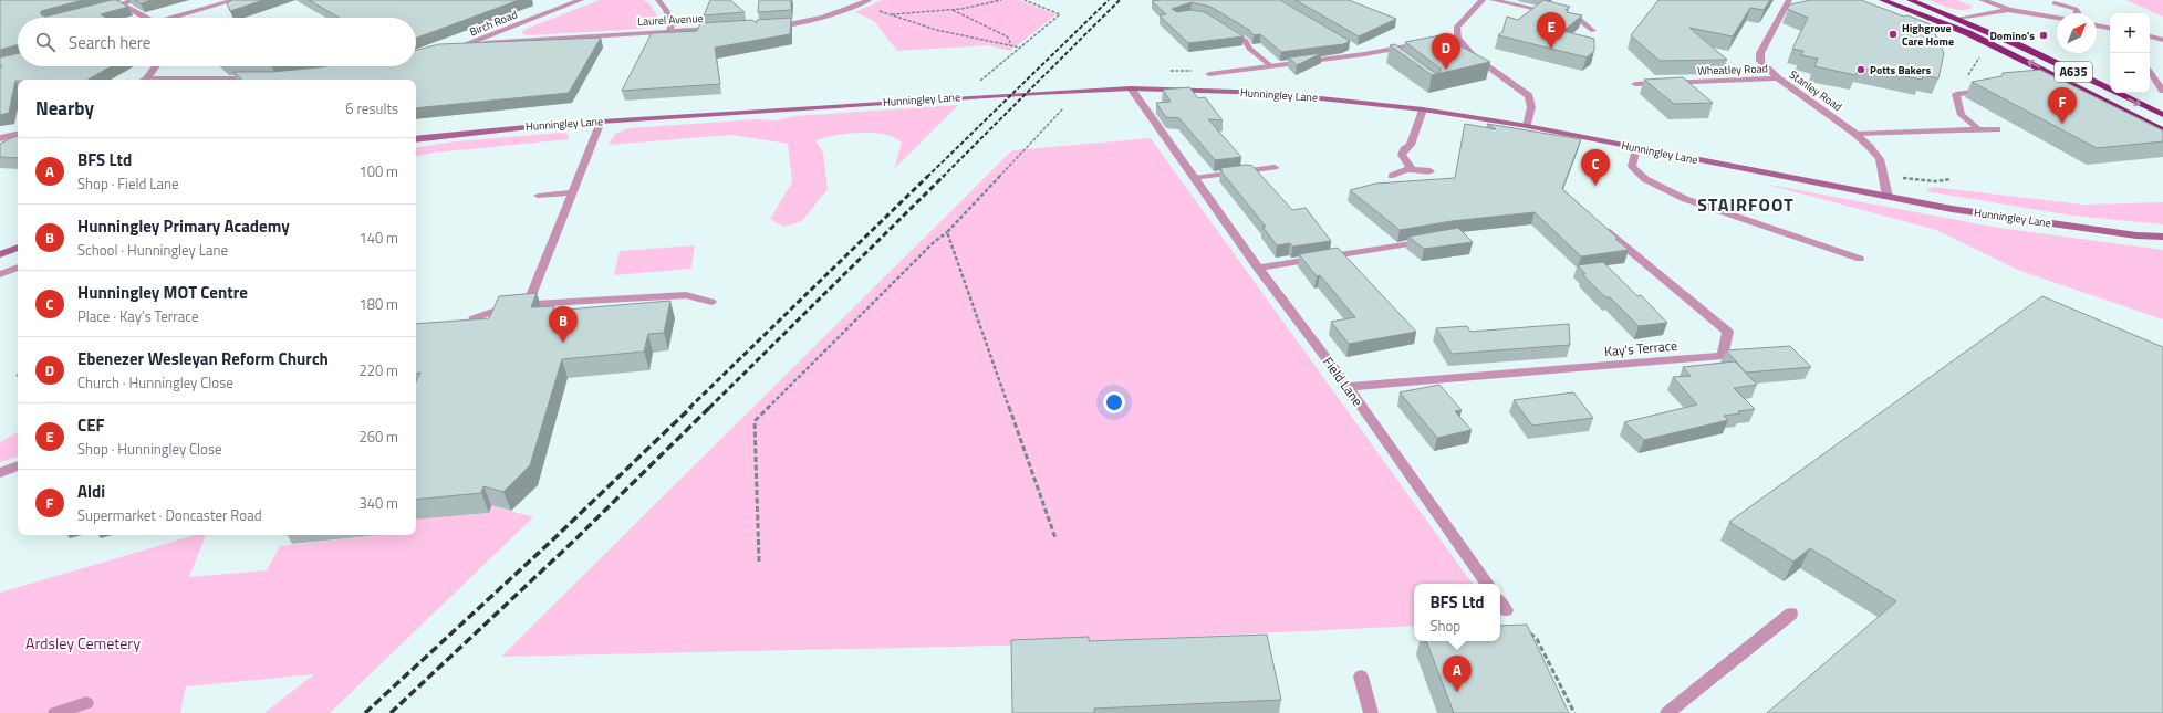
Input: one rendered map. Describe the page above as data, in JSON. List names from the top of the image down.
{
  "streets": {
    "highway": ["A635"],
    "main road": ["Hunningley Lane"],
    "street": [
      "Laurel Avenue",
      "Birch Road",
      "Wheatley Road",
      "Stanley Road",
      "Kay's Terrace",
      "Field Lane"
    ]
  },
  "crossings": [
    ["Laurel Avenue", "Birch Road"],
    ["Wheatley Road", "Stanley Road"],
    ["Stanley Road", "Hunningley Lane"],
    ["Hunningley Lane", "Field Lane"],
    ["Kay's Terrace", "Field Lane"]
  ],
  "districts": ["STAIRFOOT"],
  "parks": ["Ardsley Cemetery"],
  "places": ["Highgrove Care Home", "Domino's", "Potts Bakers"],
  "north": "top right",
  "page": {
    "pins": [
      "E",
      "D",
      "F",
      "C",
      "B",
      "A"
    ],
    "map_buttons": ["+", "−"],
    "search": "Search here",
    "heading": ["Nearby", "6 results"],
    "list": [
      {
        "mark": "A",
        "name": "BFS Ltd",
        "note": "Shop · Field Lane",
        "value": "100 m"
      },
      {
        "mark": "B",
        "name": "Hunningley Primary Academy",
        "note": "School · Hunningley Lane",
        "value": "140 m"
      },
      {
        "mark": "C",
        "name": "Hunningley MOT Centre",
        "note": "Place · Kay's Terrace",
        "value": "180 m"
      },
      {
        "mark": "D",
        "name": "Ebenezer Wesleyan Reform Church",
        "note": "Church · Hunningley Close",
        "value": "220 m"
      },
      {
        "mark": "E",
        "name": "CEF",
        "note": "Shop · Hunningley Close",
        "value": "260 m"
      },
      {
        "mark": "F",
        "name": "Aldi",
        "note": "Supermarket · Doncaster Road",
        "value": "340 m"
      }
    ],
    "popup": ["BFS Ltd", "Shop"]
  }
}
